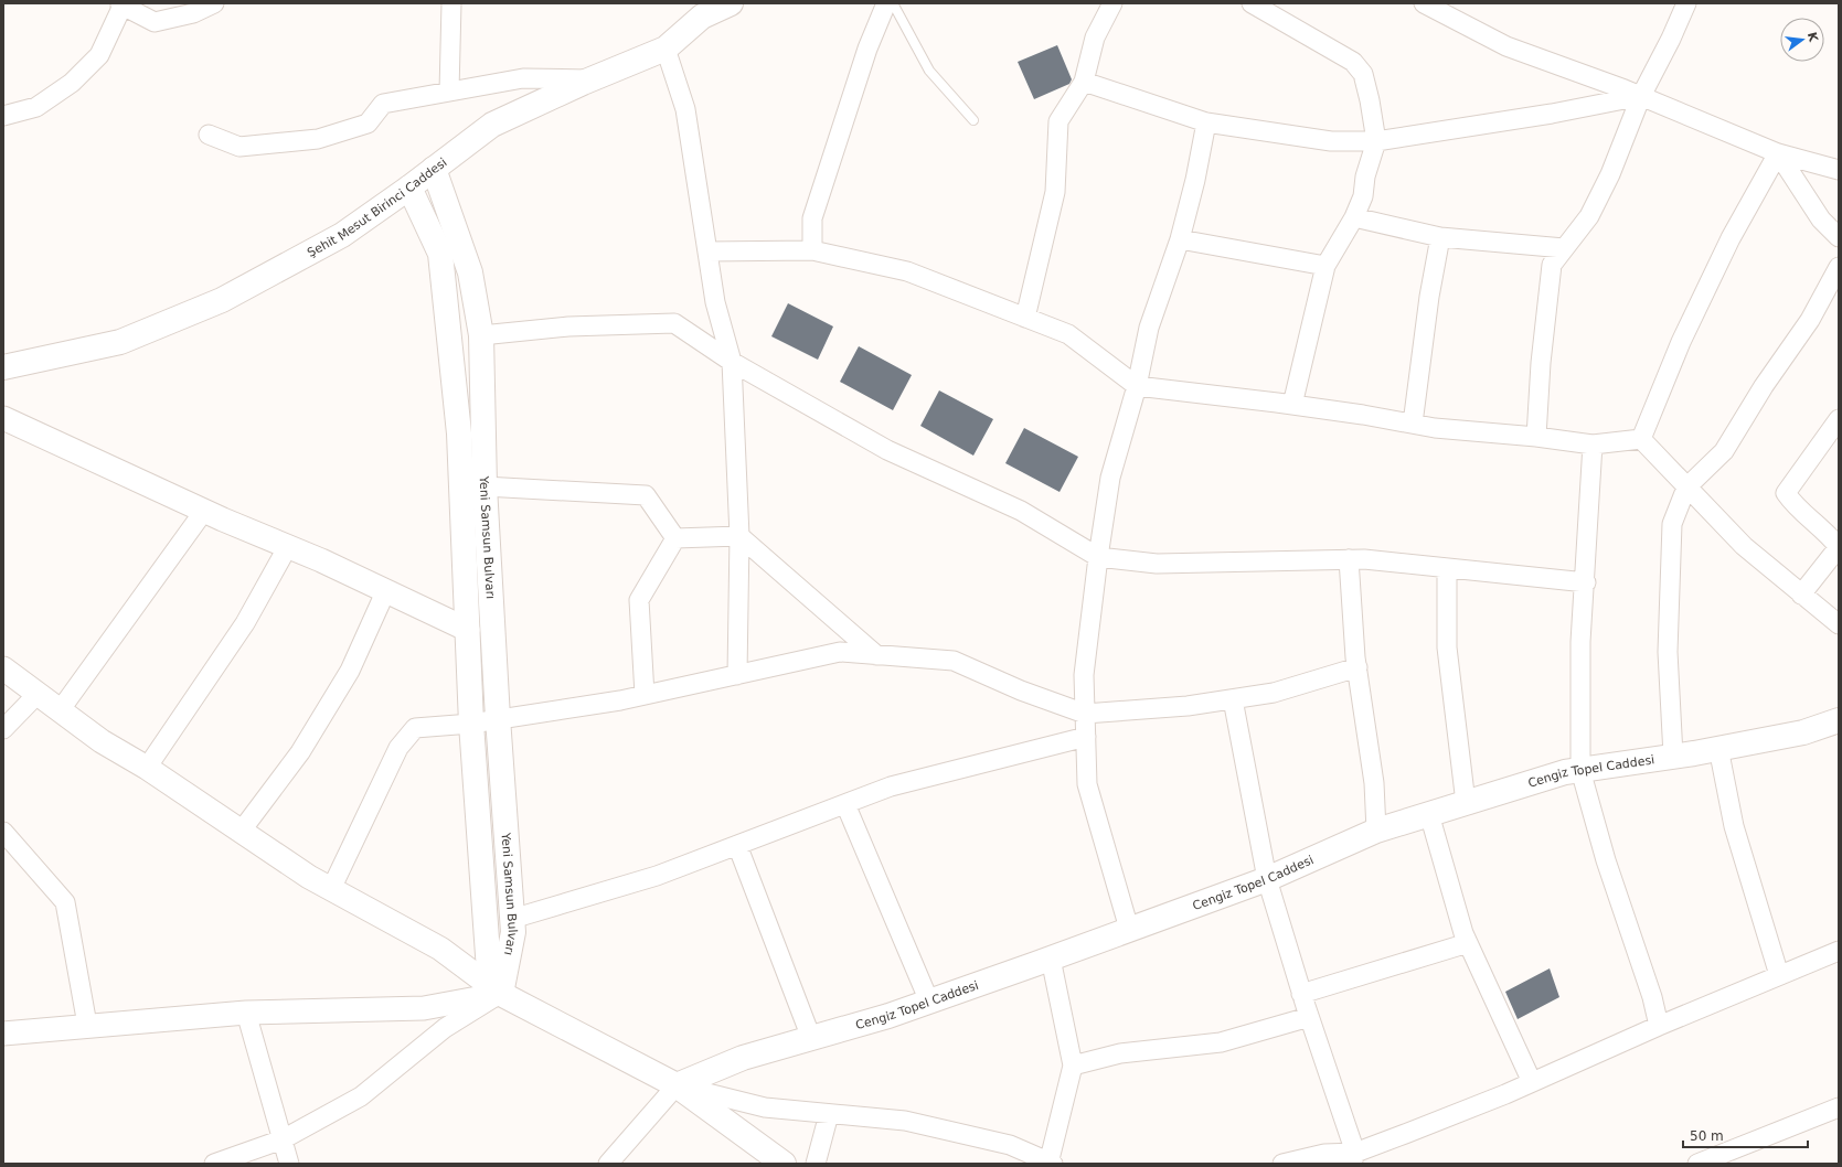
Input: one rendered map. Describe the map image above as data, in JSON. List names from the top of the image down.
{
  "streets": {
    "main road": ["Şehit Mesut Birinci Caddesi", "Yeni Samsun Bulvarı", "Cengiz Topel Caddesi"]
  },
  "crossings": [
    ["Şehit Mesut Birinci Caddesi", "Yeni Samsun Bulvarı"]
  ],
  "scale_bar": "50 m",
  "north": "right"
}
